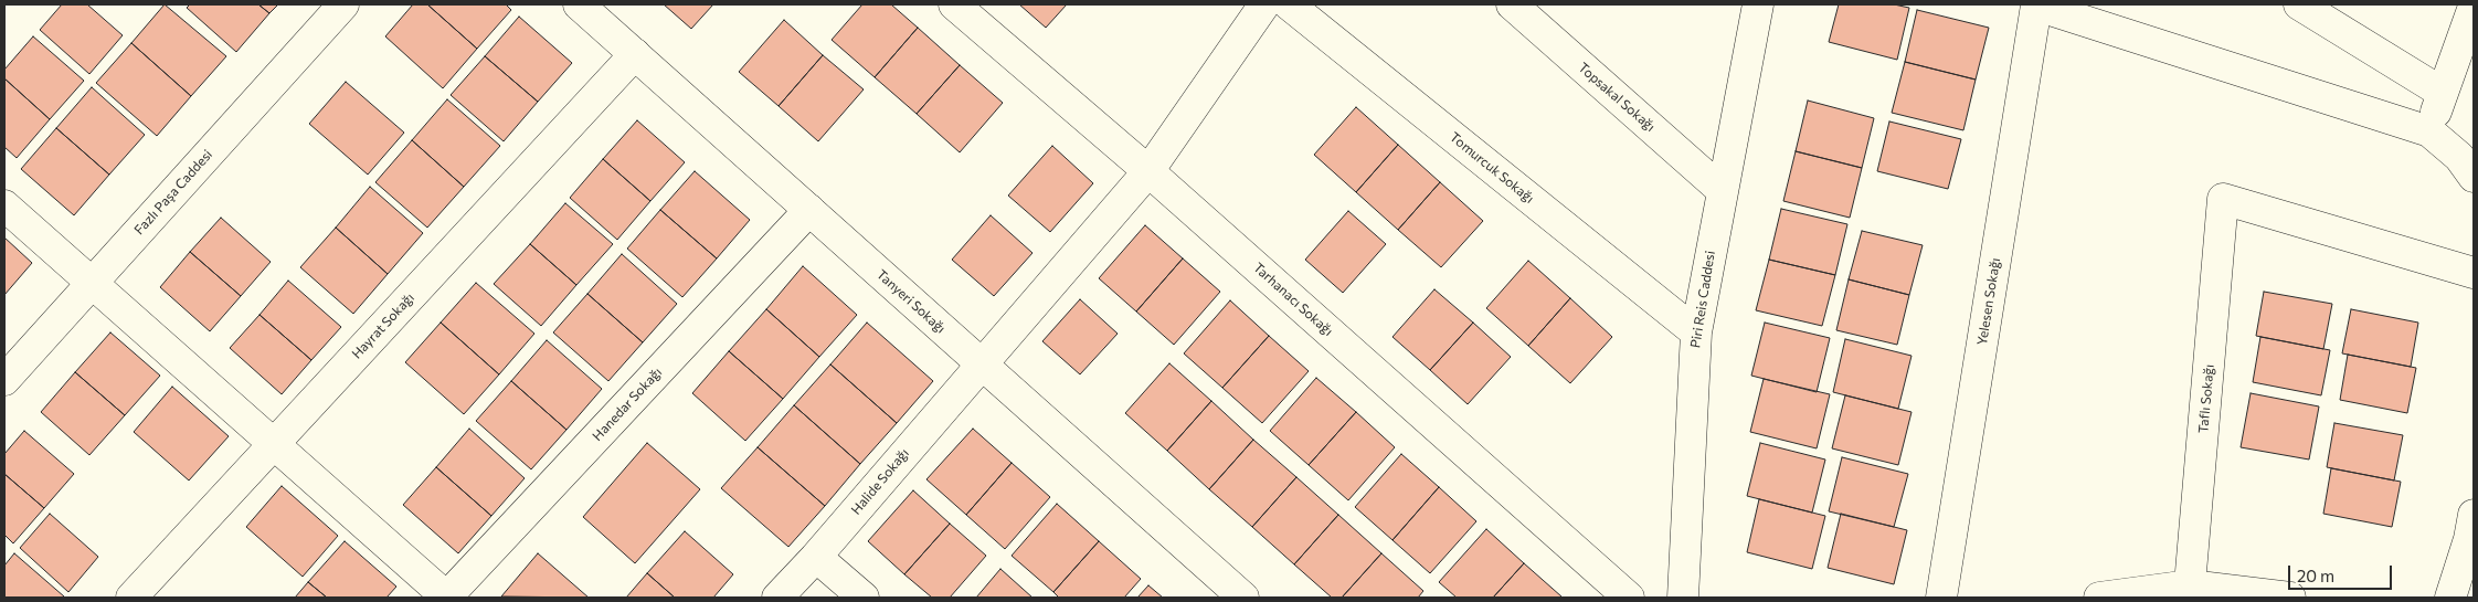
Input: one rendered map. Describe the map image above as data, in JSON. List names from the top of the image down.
{
  "streets": {
    "street": [
      "Topsakal Sokağı",
      "Tomurcuk Sokağı",
      "Fazlı Paşa Caddesi",
      "Tarhanacı Sokağı",
      "Piri Reis Caddesi",
      "Tanyeri Sokağı",
      "Yelesen Sokağı",
      "Hayrat Sokağı",
      "Taflı Sokağı",
      "Hanedar Sokağı",
      "Halide Sokağı"
    ]
  },
  "crossings": [
    ["Topsakal Sokağı", "Piri Reis Caddesi"],
    ["Tomurcuk Sokağı", "Piri Reis Caddesi"],
    ["Tarhanacı Sokağı", "Halide Sokağı"],
    ["Tanyeri Sokağı", "Hayrat Sokağı"],
    ["Tanyeri Sokağı", "Hanedar Sokağı"],
    ["Tanyeri Sokağı", "Halide Sokağı"]
  ],
  "scale_bar": "20 m"
}
